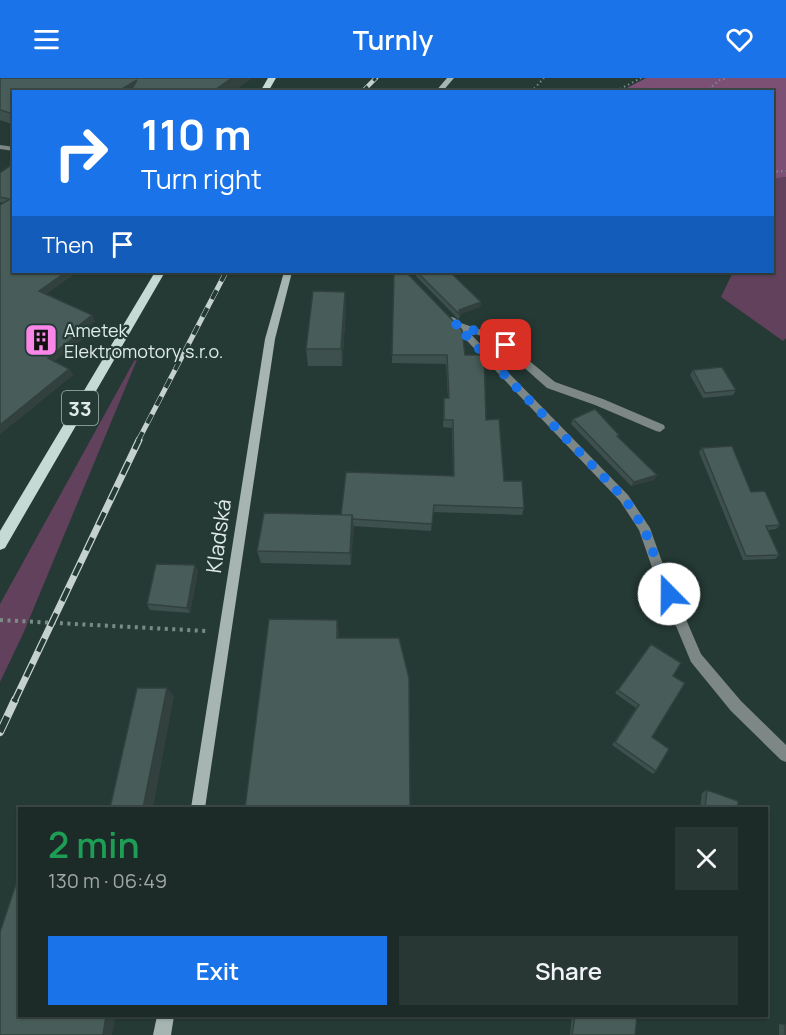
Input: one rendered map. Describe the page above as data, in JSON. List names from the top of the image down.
{
  "streets": {
    "main road": ["33", "Kladská"]
  },
  "places": {
    "building": ["Ametek Elektromotory s.r.o."]
  },
  "page": {
    "header": "Turnly",
    "turn": ["110 m", "Turn right"],
    "then": "Then",
    "heading": ["2 min", "130 m · 06:49"],
    "buttons": ["Exit", "Share"]
  }
}
